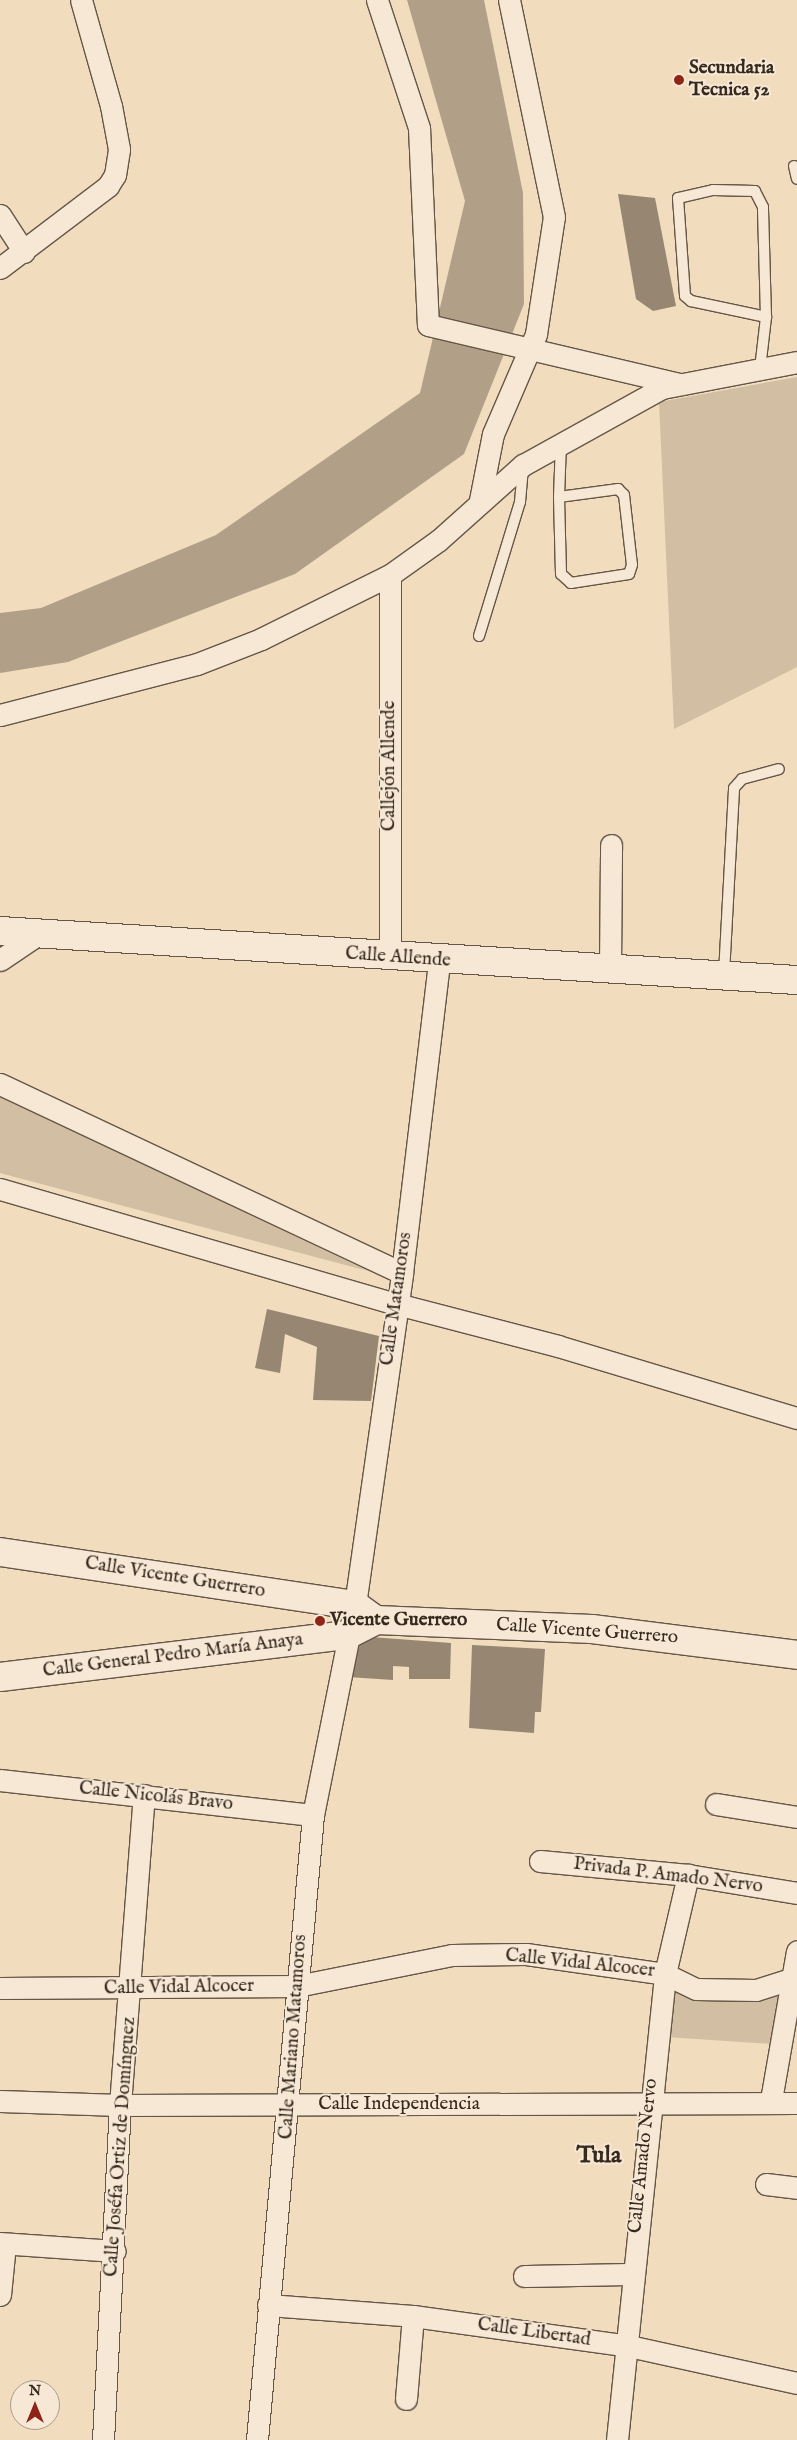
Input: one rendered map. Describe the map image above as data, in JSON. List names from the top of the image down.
{
  "streets": {
    "street": [
      "Callejón Allende",
      "Calle Allende",
      "Calle Matamoros",
      "Calle Vicente Guerrero",
      "Calle General Pedro María Anaya",
      "Calle Nicolás Bravo",
      "Privada P. Amado Nervo",
      "Calle Vidal Alcocer",
      "Calle Mariano Matamoros",
      "Calle Independencia",
      "Calle Joséfa Ortiz de Domínguez",
      "Calle Amado Nervo",
      "Calle Libertad"
    ]
  },
  "crossings": [
    ["Callejón Allende", "Calle Allende"],
    ["Calle Allende", "Calle Matamoros"],
    ["Calle Matamoros", "Calle Vicente Guerrero"],
    ["Calle Vicente Guerrero", "Calle General Pedro María Anaya"],
    ["Calle Vicente Guerrero", "Calle Mariano Matamoros"],
    ["Calle General Pedro María Anaya", "Calle Mariano Matamoros"],
    ["Calle Nicolás Bravo", "Calle Mariano Matamoros"],
    ["Calle Nicolás Bravo", "Calle Joséfa Ortiz de Domínguez"],
    ["Privada P. Amado Nervo", "Calle Amado Nervo"],
    ["Calle Vidal Alcocer", "Calle Mariano Matamoros"],
    ["Calle Vidal Alcocer", "Calle Joséfa Ortiz de Domínguez"],
    ["Calle Vidal Alcocer", "Calle Amado Nervo"],
    ["Calle Mariano Matamoros", "Calle Independencia"],
    ["Calle Mariano Matamoros", "Calle Libertad"],
    ["Calle Independencia", "Calle Joséfa Ortiz de Domínguez"],
    ["Calle Independencia", "Calle Amado Nervo"],
    ["Calle Amado Nervo", "Calle Libertad"]
  ],
  "districts": ["Tula"],
  "places": ["Secundaria Tecnica 52", "Vicente Guerrero"],
  "north": "top"
}
